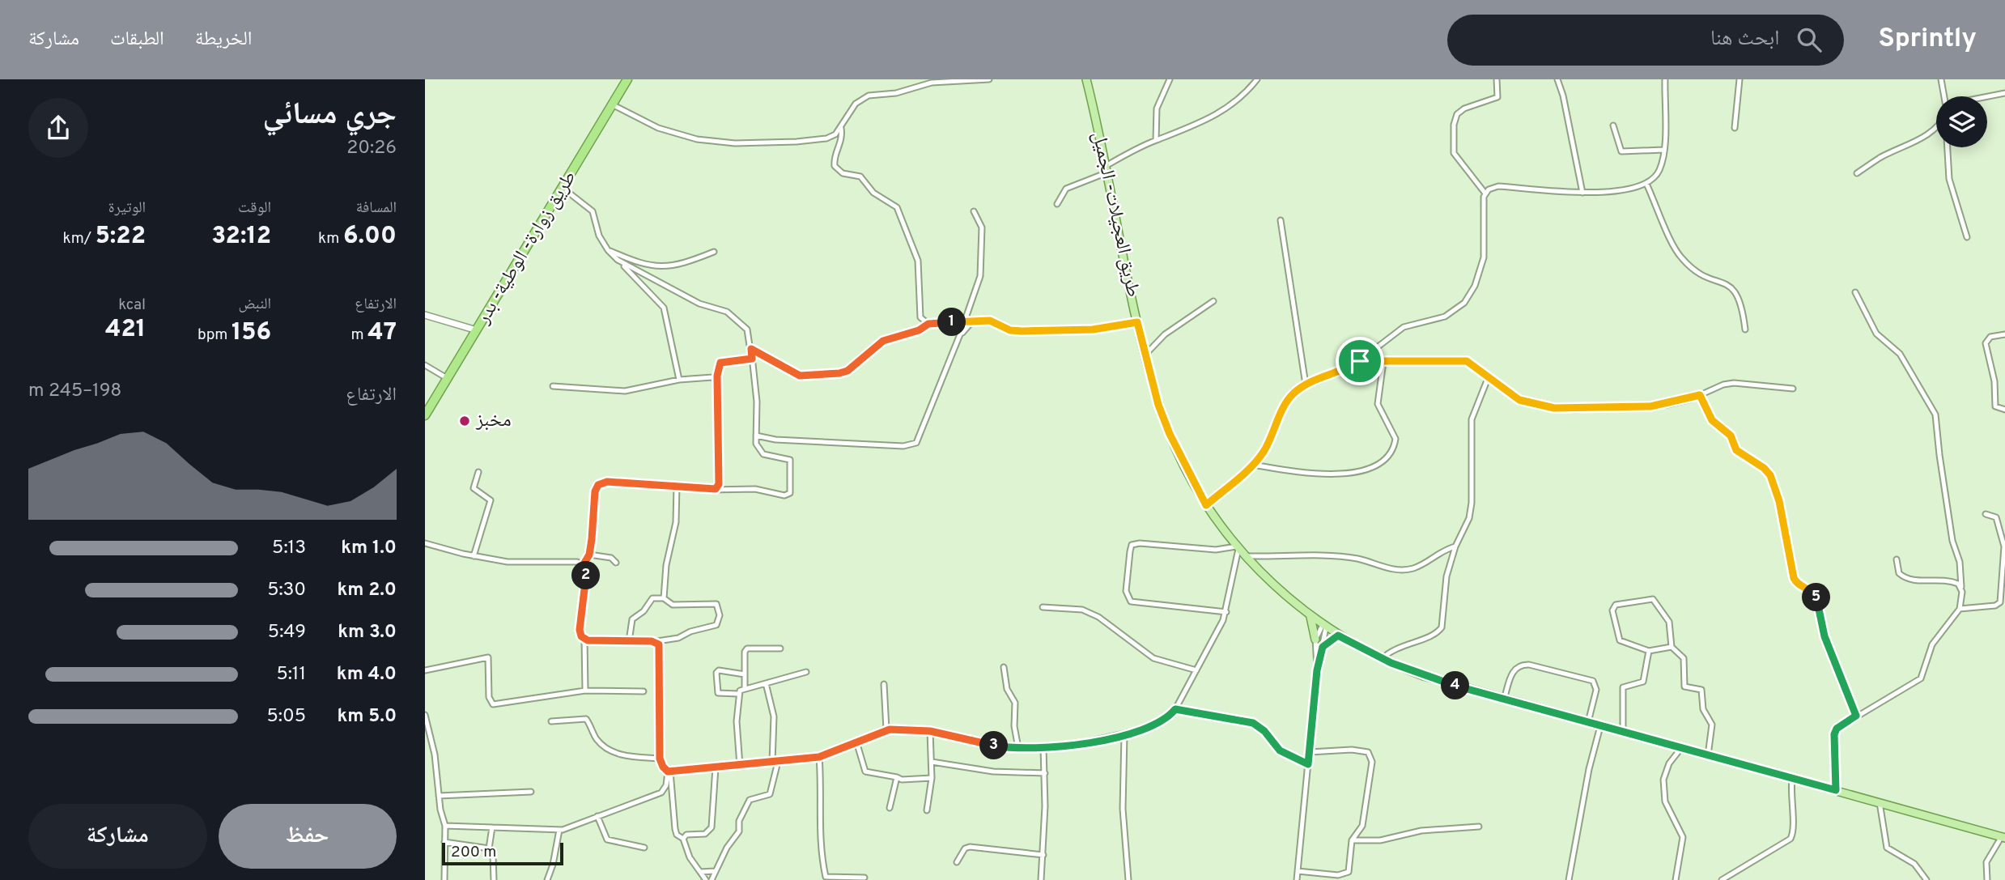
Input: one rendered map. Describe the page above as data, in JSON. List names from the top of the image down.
{
  "streets": {
    "highway": ["طريق زوارة- الوطية- بدر"],
    "main road": ["طريق العجيلات- الجميل"]
  },
  "places": ["مخبز"],
  "scale_bar": "200 m",
  "page": {
    "header": "Sprintly",
    "search": "ابحث هنا",
    "nav": ["الخريطة", "الطبقات", "مشاركة"],
    "heading": ["جري مسائي", "20:26"],
    "stats": [
      ["المسافة", "6.00 km"],
      ["الوقت", "32:12"],
      ["الوتيرة", "5:22 /km"],
      ["الارتفاع", "47 m"],
      ["النبض", "156 bpm"],
      ["kcal", "421"]
    ],
    "pins": [
      "1",
      "2",
      "5",
      "4",
      "3"
    ],
    "chart": ["الارتفاع", "198–245 m"],
    "list": [
      {
        "name": "1.0 km",
        "note": "5:13"
      },
      {
        "name": "2.0 km",
        "note": "5:30"
      },
      {
        "name": "3.0 km",
        "note": "5:49"
      },
      {
        "name": "4.0 km",
        "note": "5:11"
      },
      {
        "name": "5.0 km",
        "note": "5:05"
      }
    ],
    "buttons": ["حفظ", "مشاركة"],
    "scale": "200 m"
  }
}
